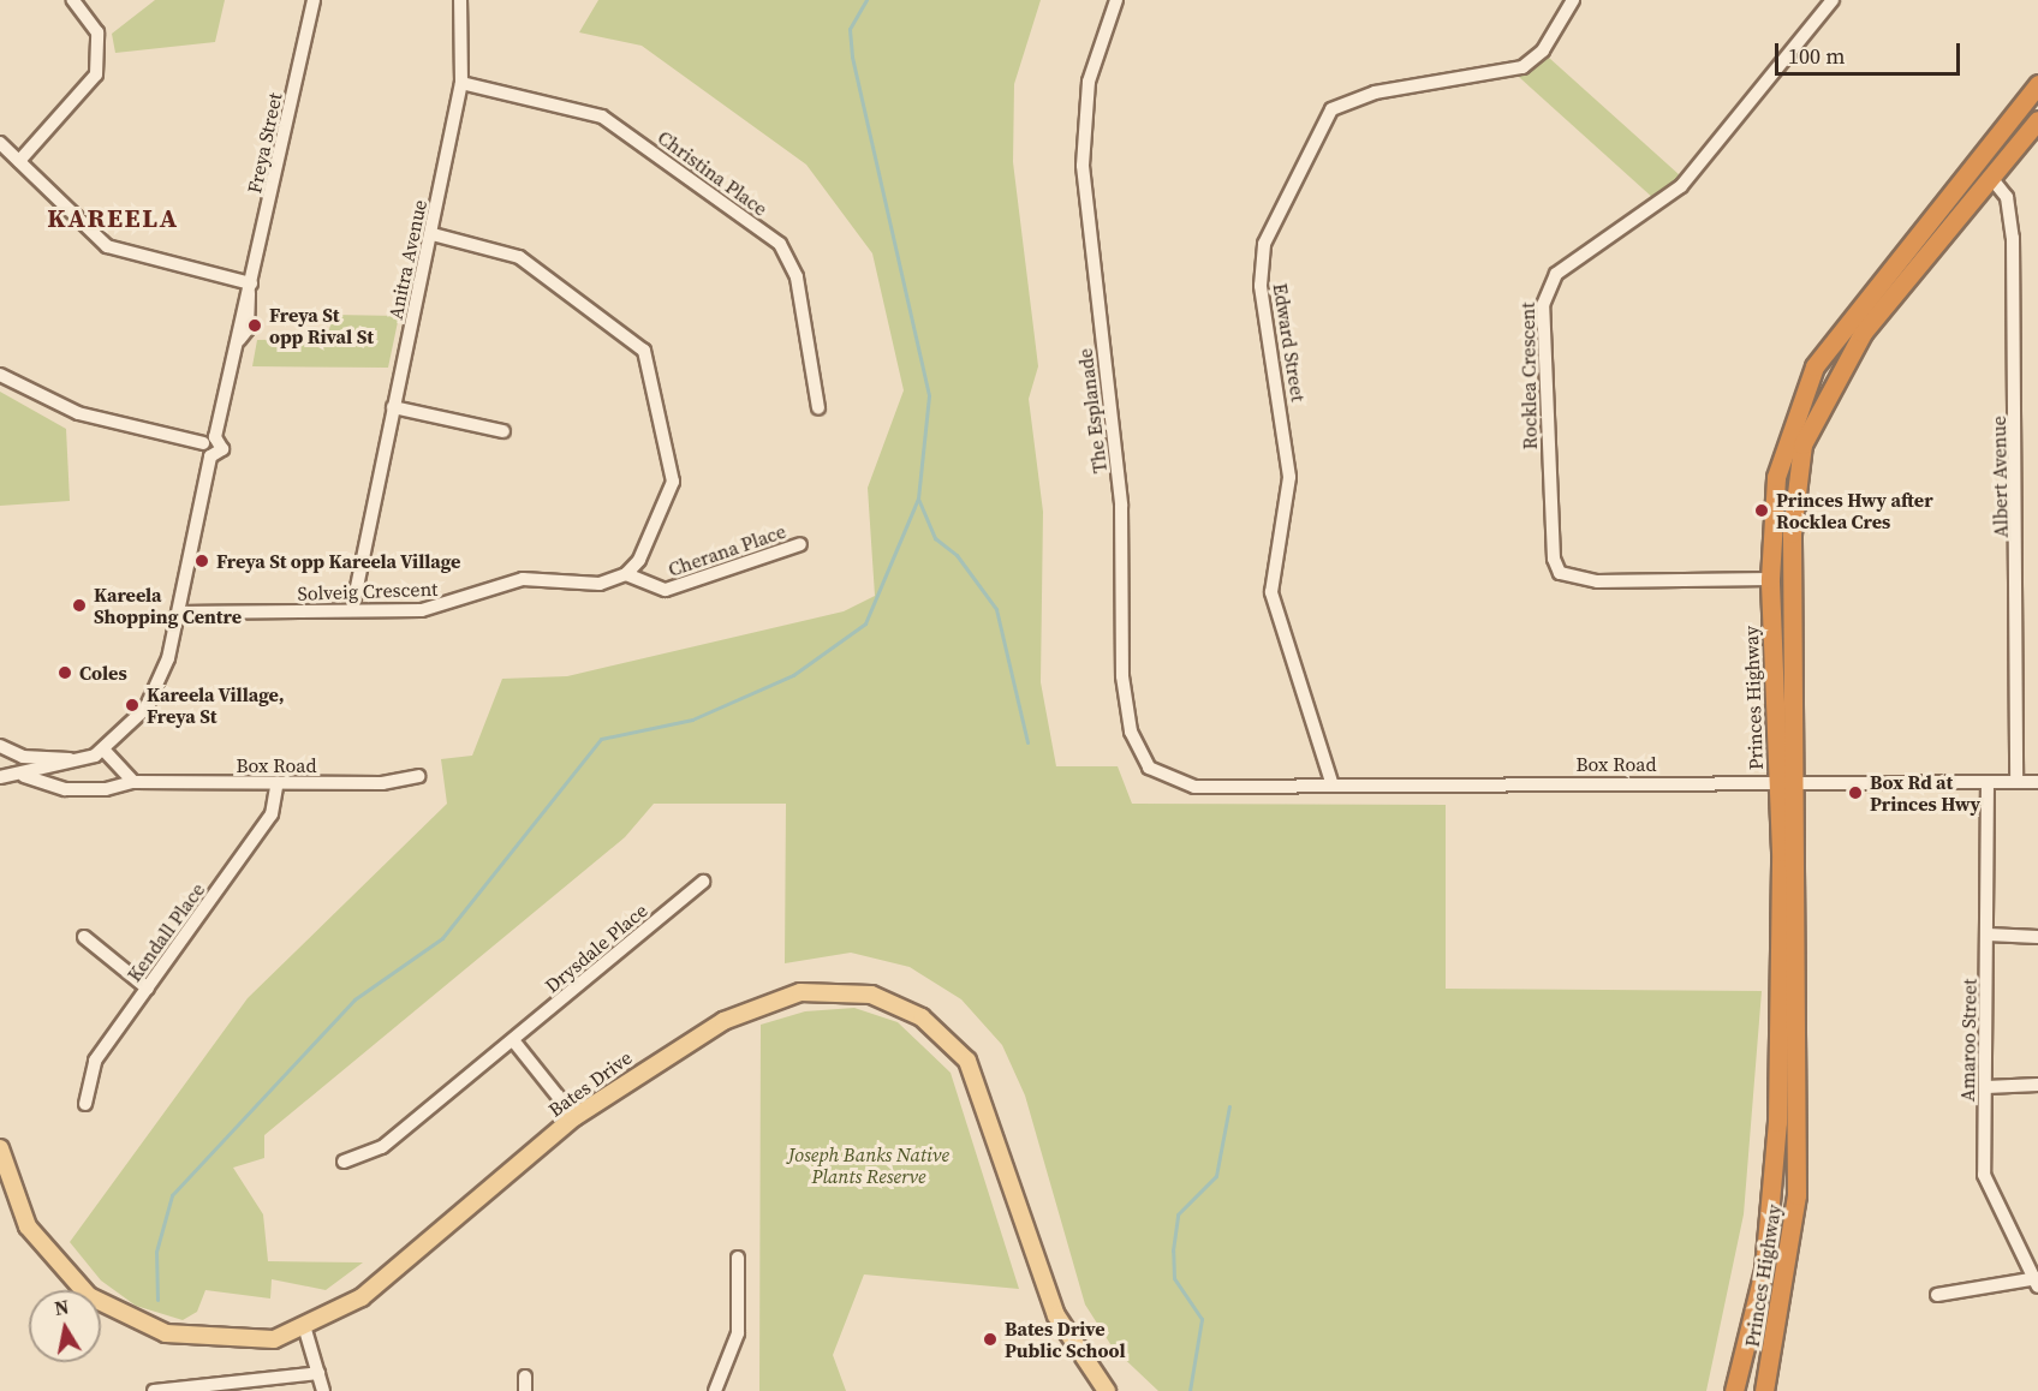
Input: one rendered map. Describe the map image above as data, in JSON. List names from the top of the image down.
{
  "streets": {
    "highway": ["Princes Highway"],
    "main road": ["Bates Drive"],
    "street": [
      "Freya Street",
      "Christina Place",
      "Anitra Avenue",
      "Edward Street",
      "Rocklea Crescent",
      "The Esplanade",
      "Albert Avenue",
      "Cherana Place",
      "Solveig Crescent",
      "Box Road",
      "Kendall Place",
      "Drysdale Place",
      "Amaroo Street"
    ]
  },
  "crossings": [
    ["Christina Place", "Anitra Avenue"],
    ["Anitra Avenue", "Solveig Crescent"],
    ["Edward Street", "Box Road"],
    ["Rocklea Crescent", "Princes Highway"],
    ["The Esplanade", "Box Road"],
    ["Albert Avenue", "Princes Highway"],
    ["Albert Avenue", "Box Road"],
    ["Cherana Place", "Solveig Crescent"],
    ["Princes Highway", "Box Road"],
    ["Box Road", "Kendall Place"],
    ["Box Road", "Amaroo Street"]
  ],
  "districts": ["KAREELA"],
  "parks": ["Joseph Banks Native Plants Reserve"],
  "places": [
    "Freya St opp Rival St",
    "Princes Hwy after Rocklea Cres",
    "Freya St opp Kareela Village",
    "Kareela Shopping Centre",
    "Coles",
    "Kareela Village, Freya St",
    "Box Rd at Princes Hwy",
    "Bates Drive Public School"
  ],
  "scale_bar": "100 m",
  "north": "top"
}
